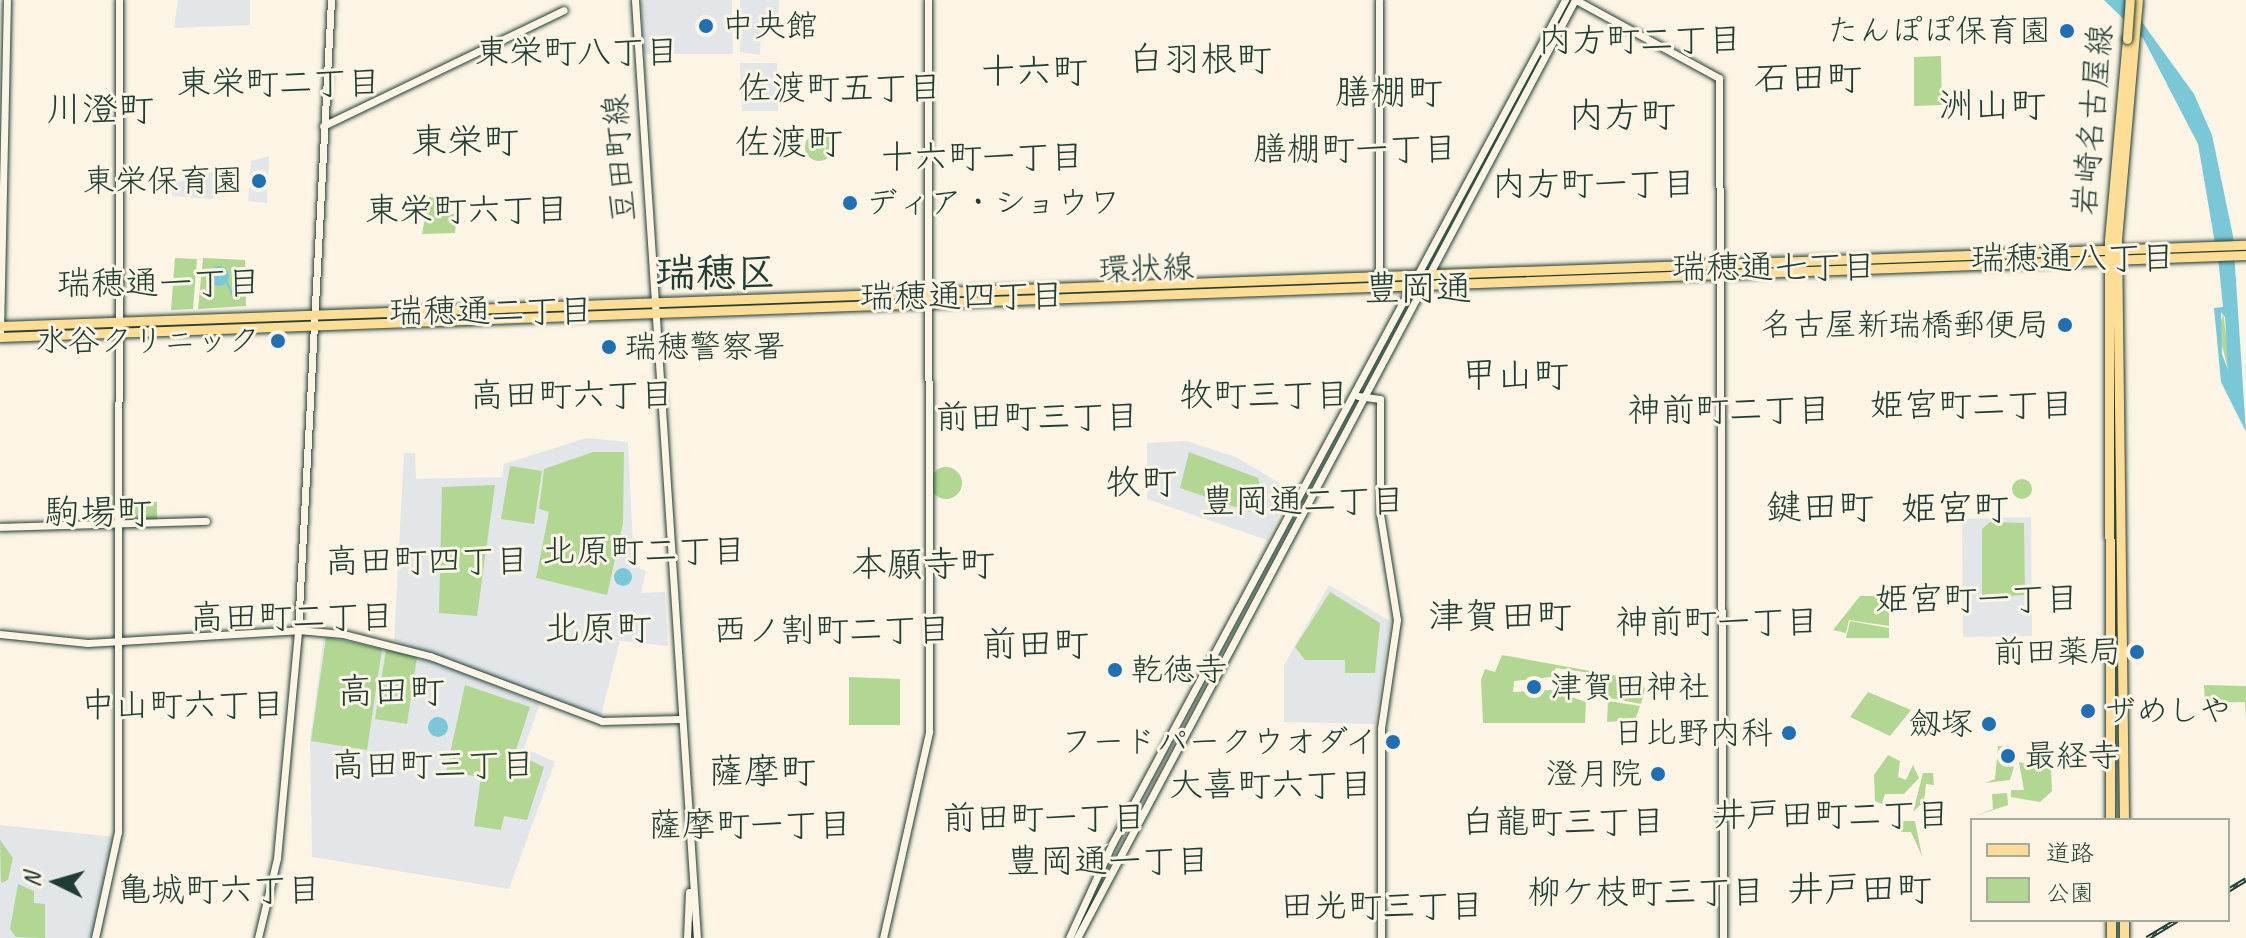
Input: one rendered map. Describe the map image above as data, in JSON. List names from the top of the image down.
{
  "streets": {
    "main road": ["岩崎名古屋線", "環状線"],
    "street": ["豆田町線"]
  },
  "crossings": [
    ["岩崎名古屋線", "環状線"],
    ["豆田町線", "環状線"]
  ],
  "districts": [
    "内方町二丁目",
    "東栄町八丁目",
    "白羽根町",
    "十六町",
    "石田町",
    "東栄町二丁目",
    "佐渡町五丁目",
    "膳棚町",
    "洲山町",
    "川澄町",
    "内方町",
    "東栄町",
    "佐渡町",
    "膳棚町一丁目",
    "十六町一丁目",
    "内方町一丁目",
    "東栄町六丁目",
    "瑞穂通八丁目",
    "瑞穂通七丁目",
    "瑞穂区",
    "瑞穂通一丁目",
    "豊岡通",
    "瑞穂通四丁目",
    "瑞穂通二丁目",
    "甲山町",
    "高田町六丁目",
    "牧町三丁目",
    "姫宮町二丁目",
    "神前町二丁目",
    "前田町三丁目",
    "牧町",
    "豊岡通二丁目",
    "鍵田町",
    "姫宮町",
    "駒場町",
    "北原町二丁目",
    "高田町四丁目",
    "本願寺町",
    "姫宮町一丁目",
    "高田町二丁目",
    "津賀田町",
    "神前町一丁目",
    "北原町",
    "西ノ割町二丁目",
    "前田町",
    "高田町",
    "中山町六丁目",
    "高田町三丁目",
    "薩摩町",
    "大喜町六丁目",
    "井戸田町二丁目",
    "前田町一丁目",
    "白龍町三丁目",
    "薩摩町一丁目",
    "豊岡通一丁目",
    "亀城町六丁目",
    "井戸田町",
    "柳ケ枝町三丁目",
    "田光町三丁目"
  ],
  "places": [
    "中央館",
    "たんぽぽ保育園",
    "東栄保育園",
    "ディア・ショウワ",
    "名古屋新瑞橋郵便局",
    "水谷クリニック",
    "瑞穂警察署",
    "前田薬局",
    "乾徳寺",
    "津賀田神社",
    "ザめしや",
    "劔塚",
    "日比野内科",
    "フードパークウオダイ",
    "最経寺",
    "澄月院"
  ],
  "legend": ["道路", "公園"],
  "north": "left"
}
